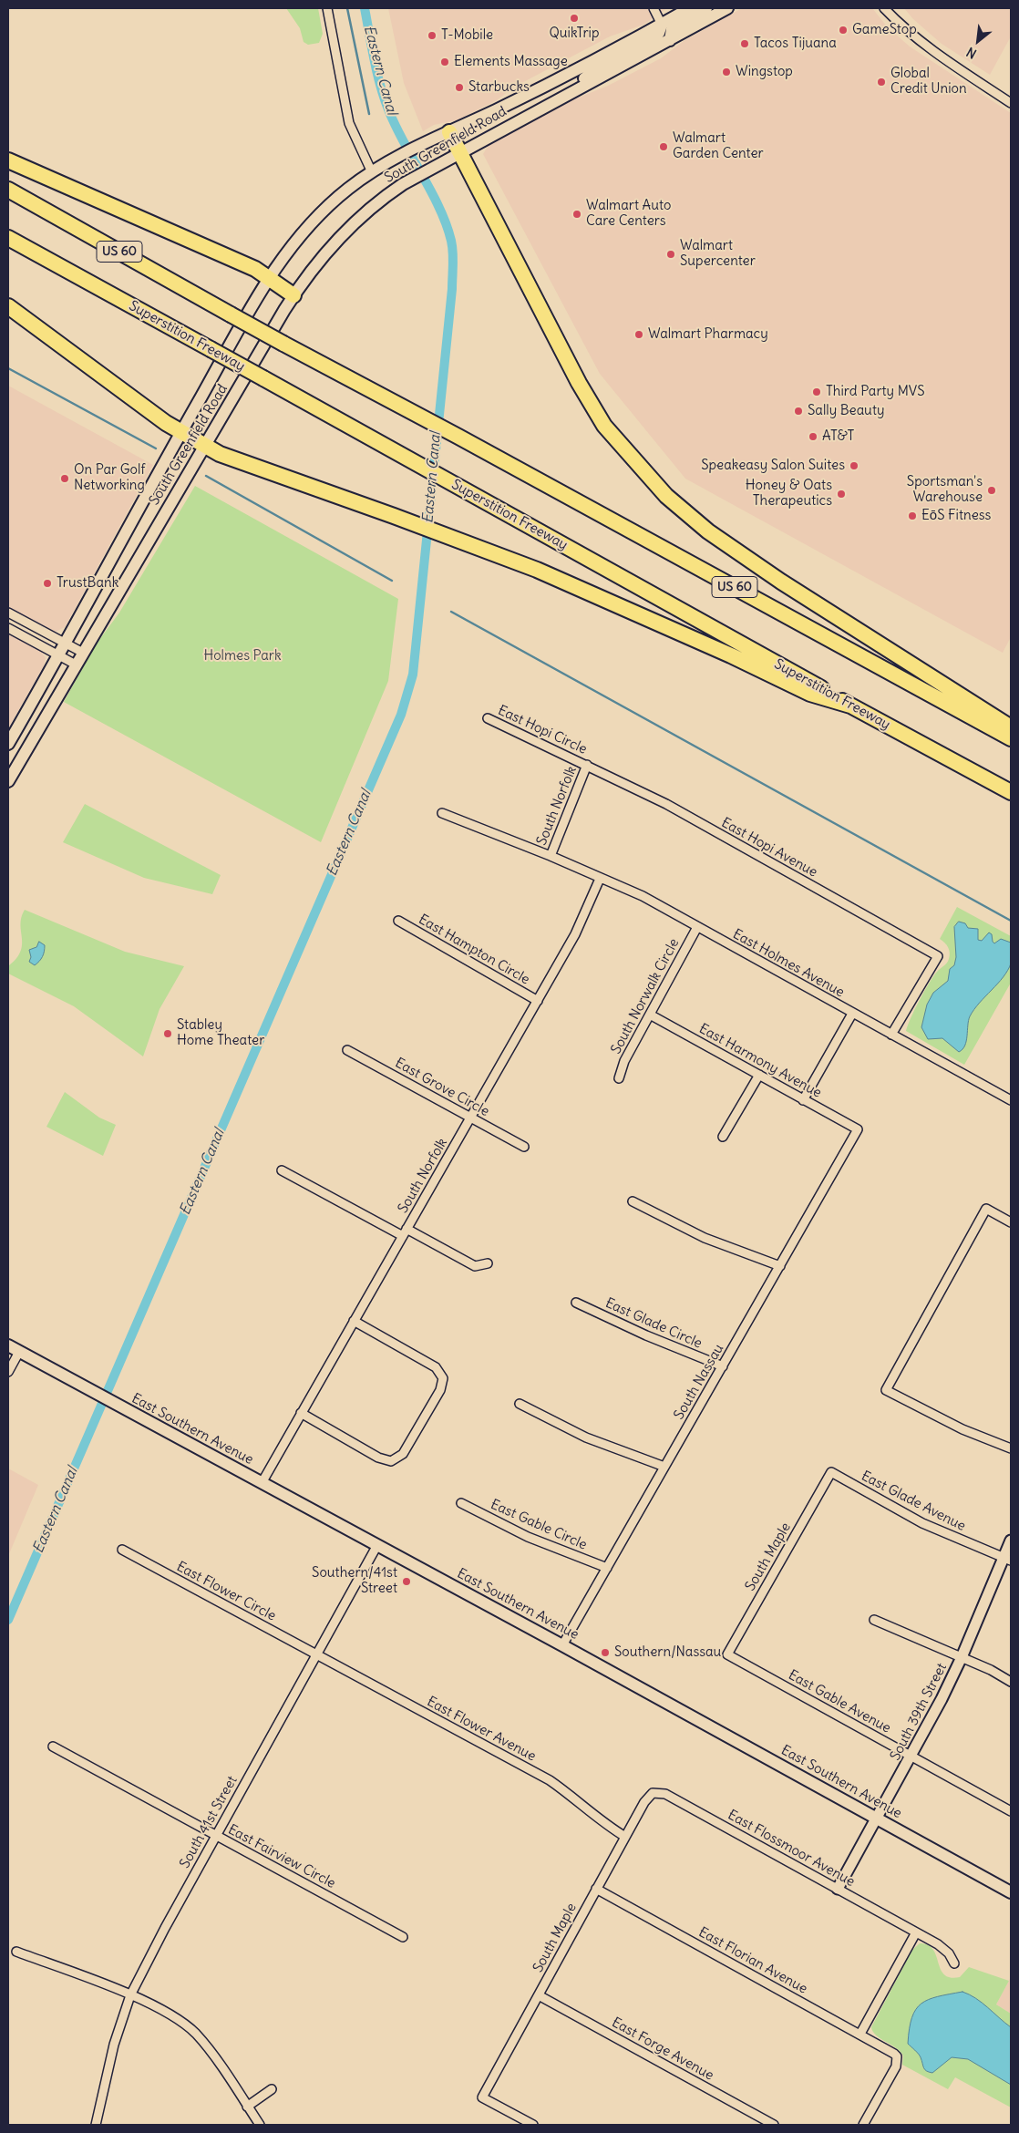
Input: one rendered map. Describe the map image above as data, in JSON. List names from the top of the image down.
{
  "streets": {
    "highway": ["US 60", "Superstition Freeway"],
    "main road": ["South Greenfield Road", "East Southern Avenue"],
    "street": [
      "East Hopi Circle",
      "South Norfolk",
      "East Hopi Avenue",
      "East Hampton Circle",
      "East Holmes Avenue",
      "South Norwalk Circle",
      "East Harmony Avenue",
      "East Grove Circle",
      "East Glade Circle",
      "South Nassau",
      "East Glade Avenue",
      "East Gable Circle",
      "South Maple",
      "East Flower Circle",
      "East Gable Avenue",
      "South 39th Street",
      "East Flower Avenue",
      "South 41st Street",
      "East Flossmoor Avenue",
      "East Fairview Circle",
      "East Florian Avenue",
      "East Forge Avenue"
    ]
  },
  "crossings": [
    ["East Hopi Circle", "South Norfolk"],
    ["East Hopi Circle", "East Hopi Avenue"],
    ["South Norfolk", "East Hopi Avenue"],
    ["South Norfolk", "East Hampton Circle"],
    ["South Norfolk", "East Holmes Avenue"],
    ["South Norfolk", "East Grove Circle"],
    ["South Norfolk", "East Southern Avenue"],
    ["East Hopi Avenue", "East Holmes Avenue"],
    ["East Holmes Avenue", "South Norwalk Circle"],
    ["South Norwalk Circle", "East Harmony Avenue"],
    ["East Harmony Avenue", "South Nassau"],
    ["East Glade Circle", "South Nassau"],
    ["South Nassau", "East Southern Avenue"],
    ["South Nassau", "East Gable Circle"],
    ["East Southern Avenue", "South 39th Street"],
    ["East Southern Avenue", "South 41st Street"],
    ["East Glade Avenue", "South Maple"],
    ["East Glade Avenue", "South 39th Street"],
    ["South Maple", "East Gable Avenue"],
    ["South Maple", "East Flower Avenue"],
    ["South Maple", "East Flossmoor Avenue"],
    ["South Maple", "East Florian Avenue"],
    ["South Maple", "East Forge Avenue"],
    ["East Flower Circle", "East Flower Avenue"],
    ["East Flower Circle", "South 41st Street"],
    ["East Gable Avenue", "South 39th Street"],
    ["South 39th Street", "East Flossmoor Avenue"],
    ["East Flower Avenue", "South 41st Street"],
    ["South 41st Street", "East Fairview Circle"]
  ],
  "water": ["Eastern Canal"],
  "parks": ["Holmes Park"],
  "places": [
    "QuikTrip",
    "GameStop",
    "T-Mobile",
    "Tacos Tijuana",
    "Elements Massage",
    "Wingstop",
    "Global Credit Union",
    "Starbucks",
    "Walmart Garden Center",
    "Walmart Auto Care Centers",
    "Walmart Supercenter",
    "Walmart Pharmacy",
    "Third Party MVS",
    "Sally Beauty",
    "AT&T",
    "Speakeasy Salon Suites",
    "On Par Golf Networking",
    "Sportsman's Warehouse",
    "Honey & Oats Therapeutics",
    "EōS Fitness",
    "TrustBank",
    "Stabley Home Theater",
    "Southern/41st Street",
    "Southern/Nassau"
  ],
  "north": "bottom left"
}
